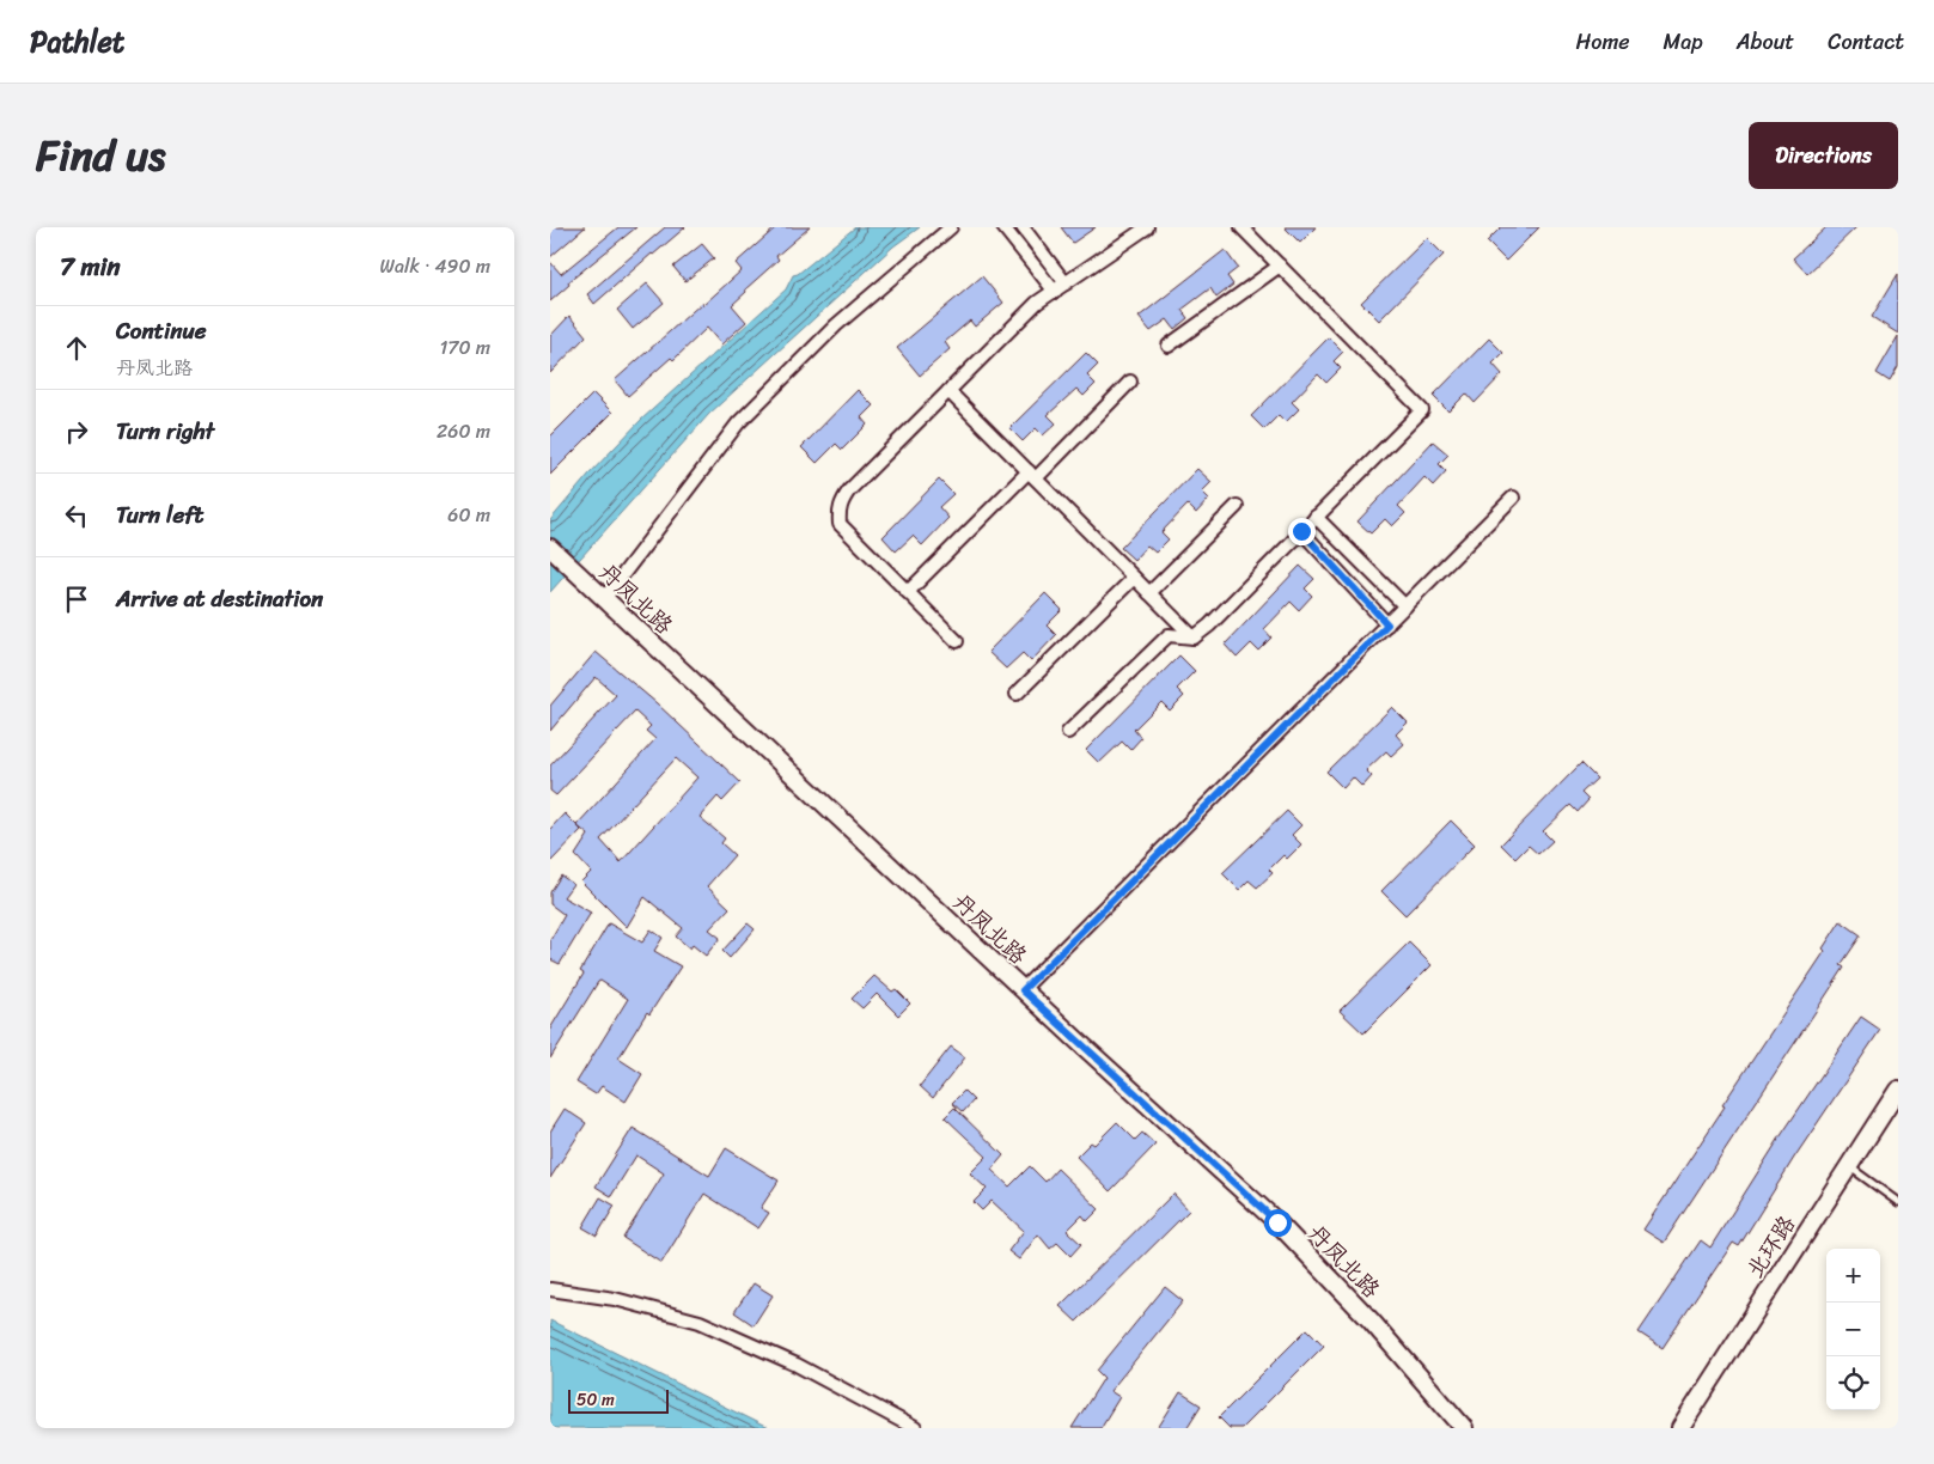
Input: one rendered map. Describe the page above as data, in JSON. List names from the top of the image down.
{
  "streets": {
    "main road": ["丹凤北路", "北环路"]
  },
  "scale_bar": "50 m",
  "page": {
    "header": "Pathlet",
    "nav": [
      "Home",
      "Map",
      "About",
      "Contact"
    ],
    "title": "Find us",
    "buttons": "Directions",
    "heading": ["7 min", "Walk · 490 m"],
    "list": [
      ["Continue", "丹凤北路", "170 m"],
      ["Turn right", "260 m"],
      ["Turn left", "60 m"],
      "Arrive at destination"
    ],
    "map_buttons": ["+", "−"],
    "scale": "50 m"
  }
}
